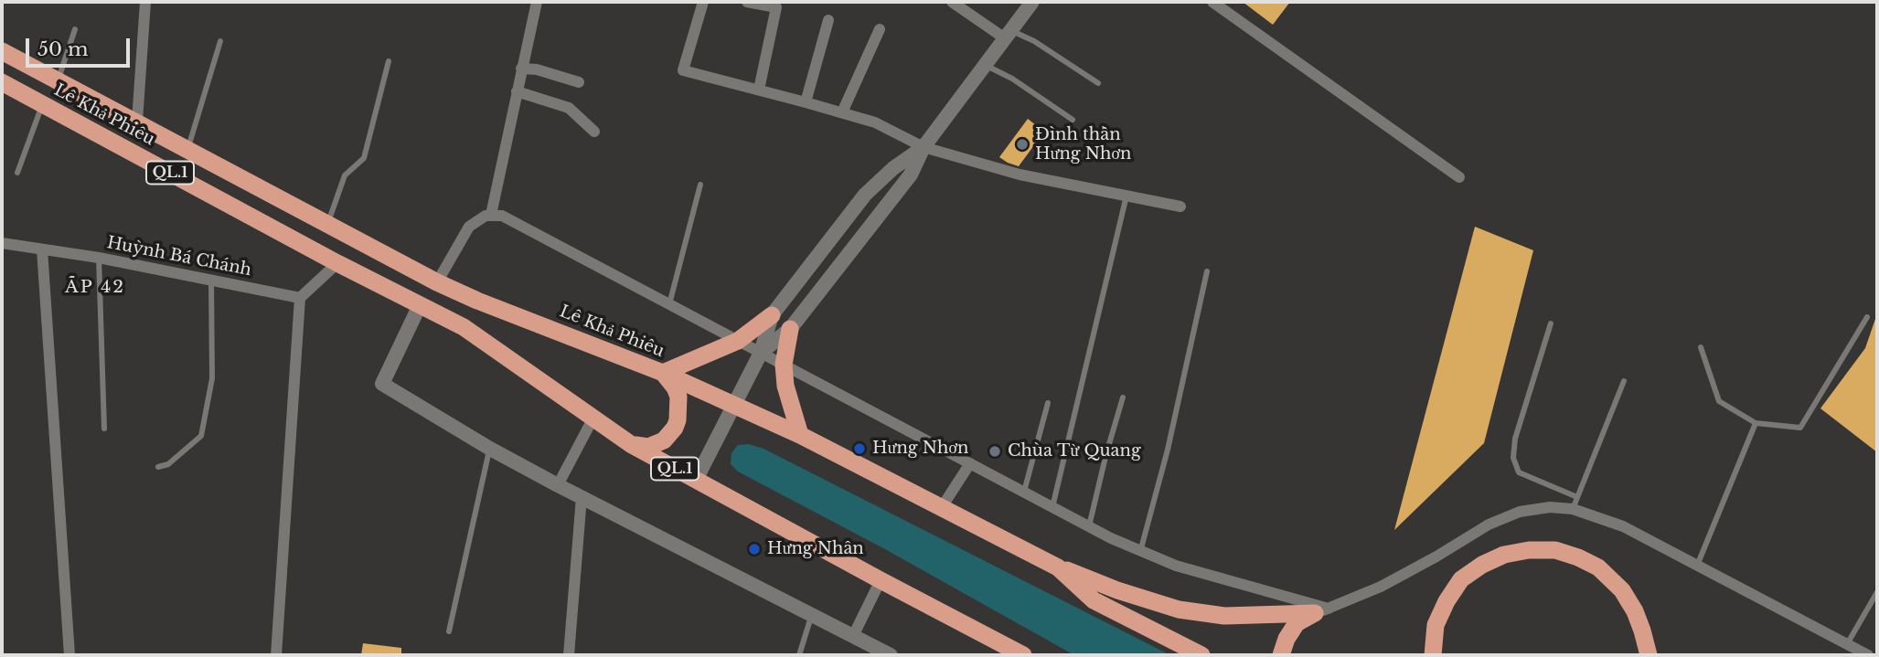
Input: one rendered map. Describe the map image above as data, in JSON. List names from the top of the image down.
{
  "streets": {
    "highway": ["Lê Khả Phiêu", "QL.1"],
    "street": ["Huỳnh Bá Chánh"]
  },
  "districts": ["ẤP 42"],
  "places": [
    "Đình thần Hưng Nhơn",
    "Hưng Nhơn",
    "Chùa Từ Quang",
    "Hưng Nhân"
  ],
  "scale_bar": "50 m"
}
